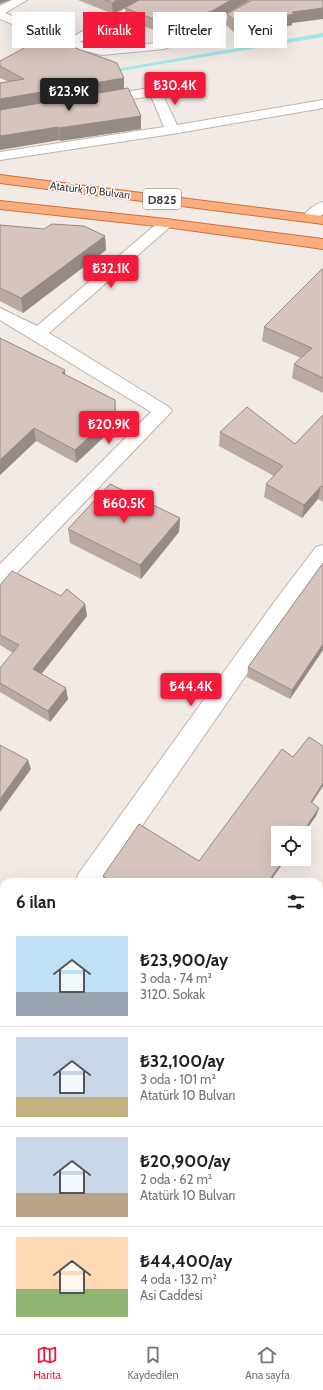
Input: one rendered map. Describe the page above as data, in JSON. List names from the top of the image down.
{
  "streets": {
    "highway": ["Atatürk 10 Bulvarı", "D825"]
  },
  "page": {
    "chip": [
      "Satılık",
      "Kiralık",
      "Filtreler",
      "Yeni"
    ],
    "price": [
      "₺30.4K",
      "₺23.9K",
      "₺32.1K",
      "₺20.9K",
      "₺60.5K",
      "₺44.4K"
    ],
    "heading": "6 ilan",
    "list": [
      {
        "name": "₺23,900/ay",
        "note": "3 oda · 74 m² · 3120. Sokak"
      },
      {
        "name": "₺32,100/ay",
        "note": "3 oda · 101 m² · Atatürk 10 Bulvarı"
      },
      {
        "name": "₺20,900/ay",
        "note": "2 oda · 62 m² · Atatürk 10 Bulvarı"
      },
      {
        "name": "₺44,400/ay",
        "note": "4 oda · 132 m² · Asi Caddesi"
      }
    ],
    "tabs": ["Harita", "Kaydedilen", "Ana sayfa"]
  }
}
